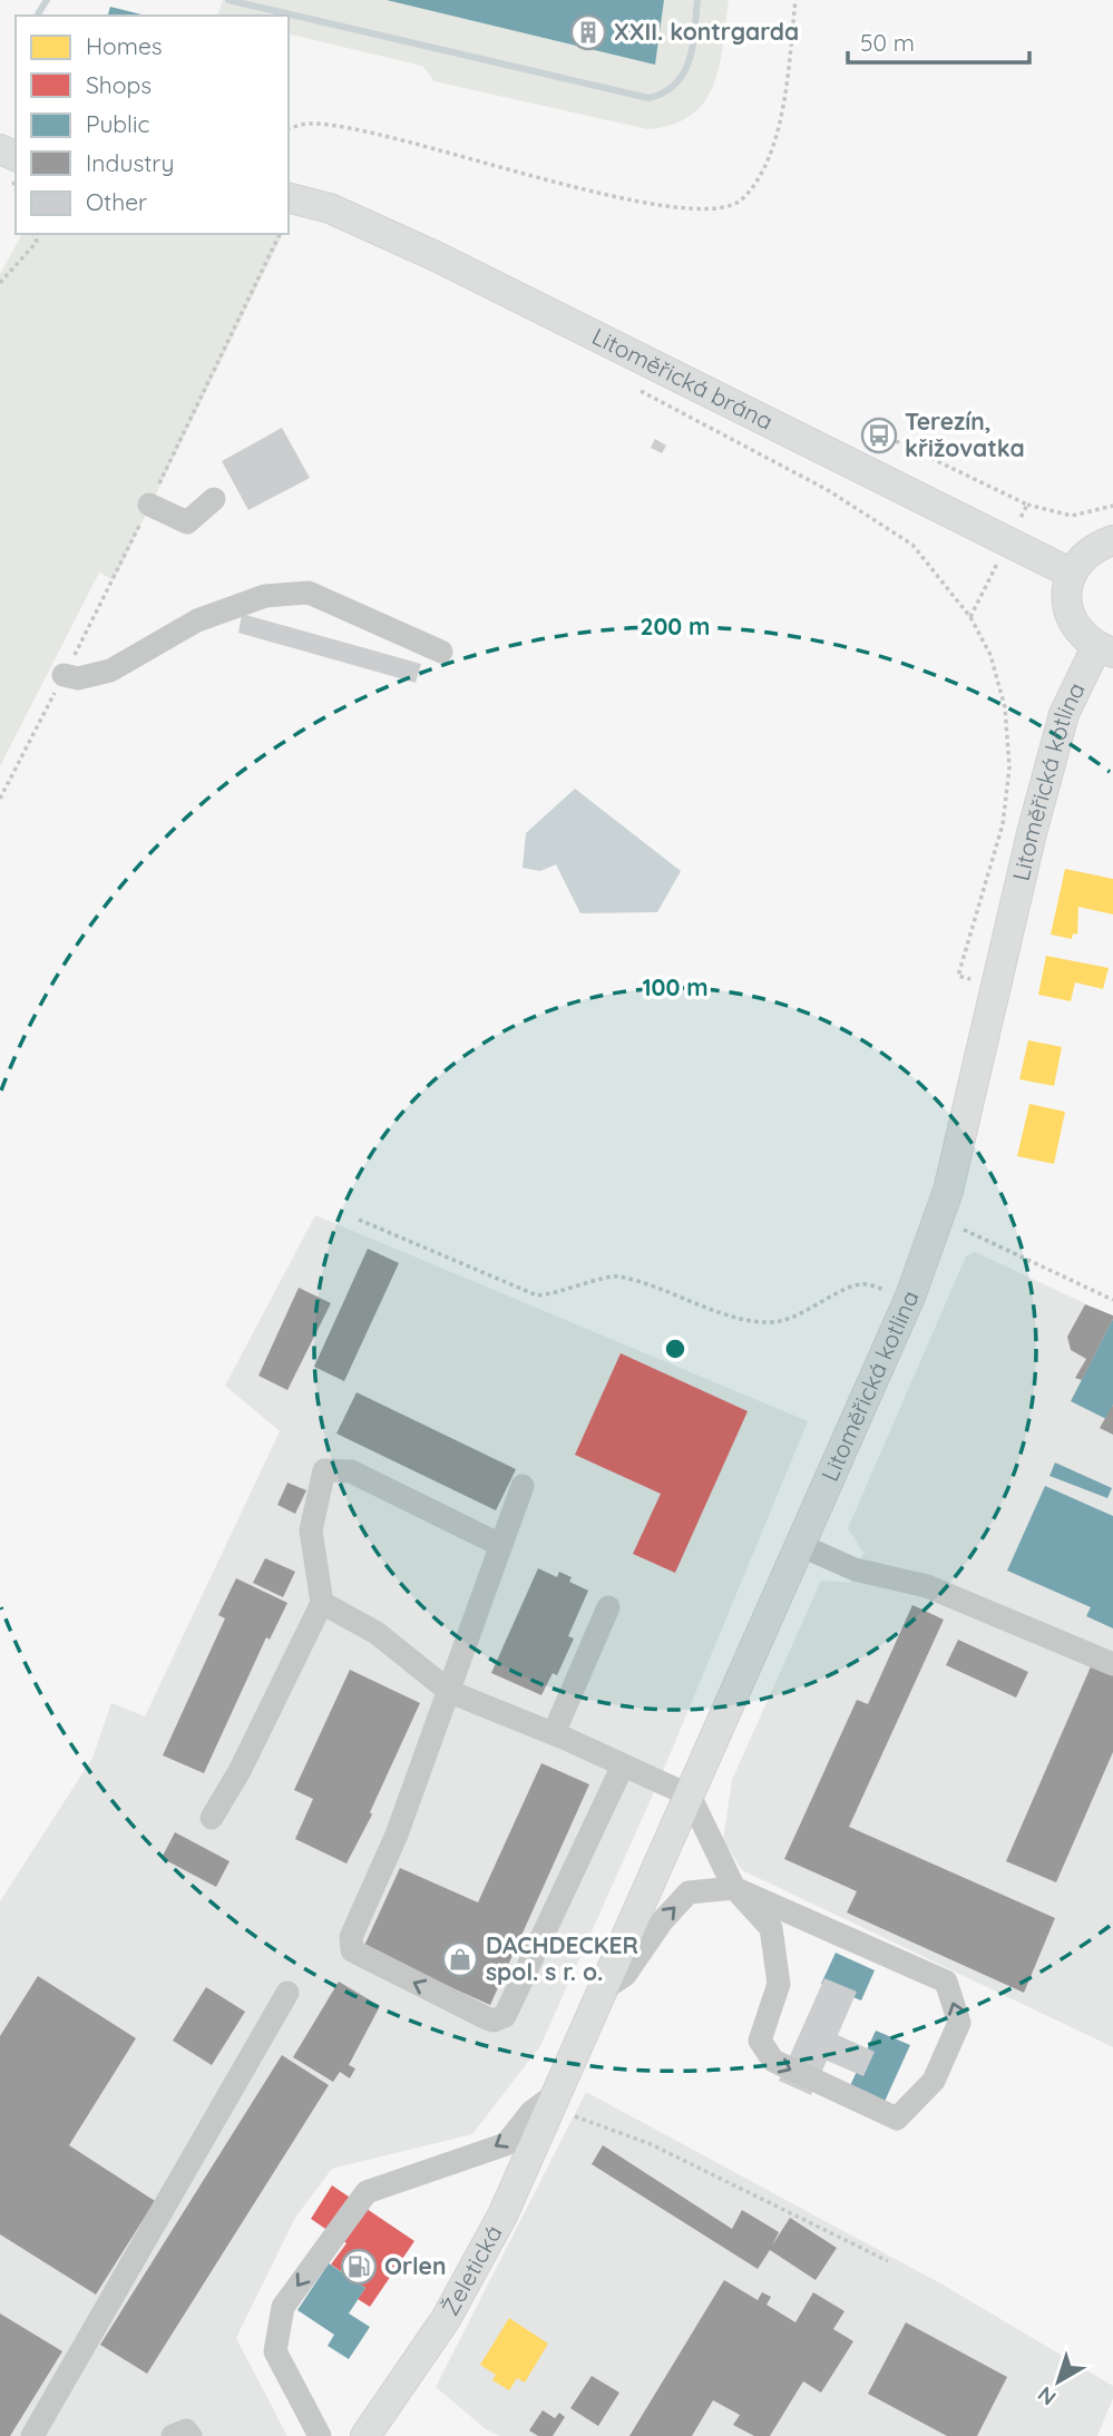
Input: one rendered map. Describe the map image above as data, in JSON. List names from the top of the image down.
{
  "streets": {
    "main road": ["Litoměřická brána", "Litoměřická kotlina", "Želetická"]
  },
  "crossings": [
    ["Litoměřická kotlina", "Želetická"]
  ],
  "places": {
    "building": ["XXII. kontrgarda"],
    "bus stop": ["Terezín, křižovatka"],
    "shop": ["DACHDECKER spol. s r. o."],
    "fuel station": ["Orlen"]
  },
  "legend": [
    "Homes",
    "Shops",
    "Public",
    "Industry",
    "Other"
  ],
  "scale_bar": "50 m",
  "north": "bottom left",
  "rings": ["200 m", "100 m"]
}
